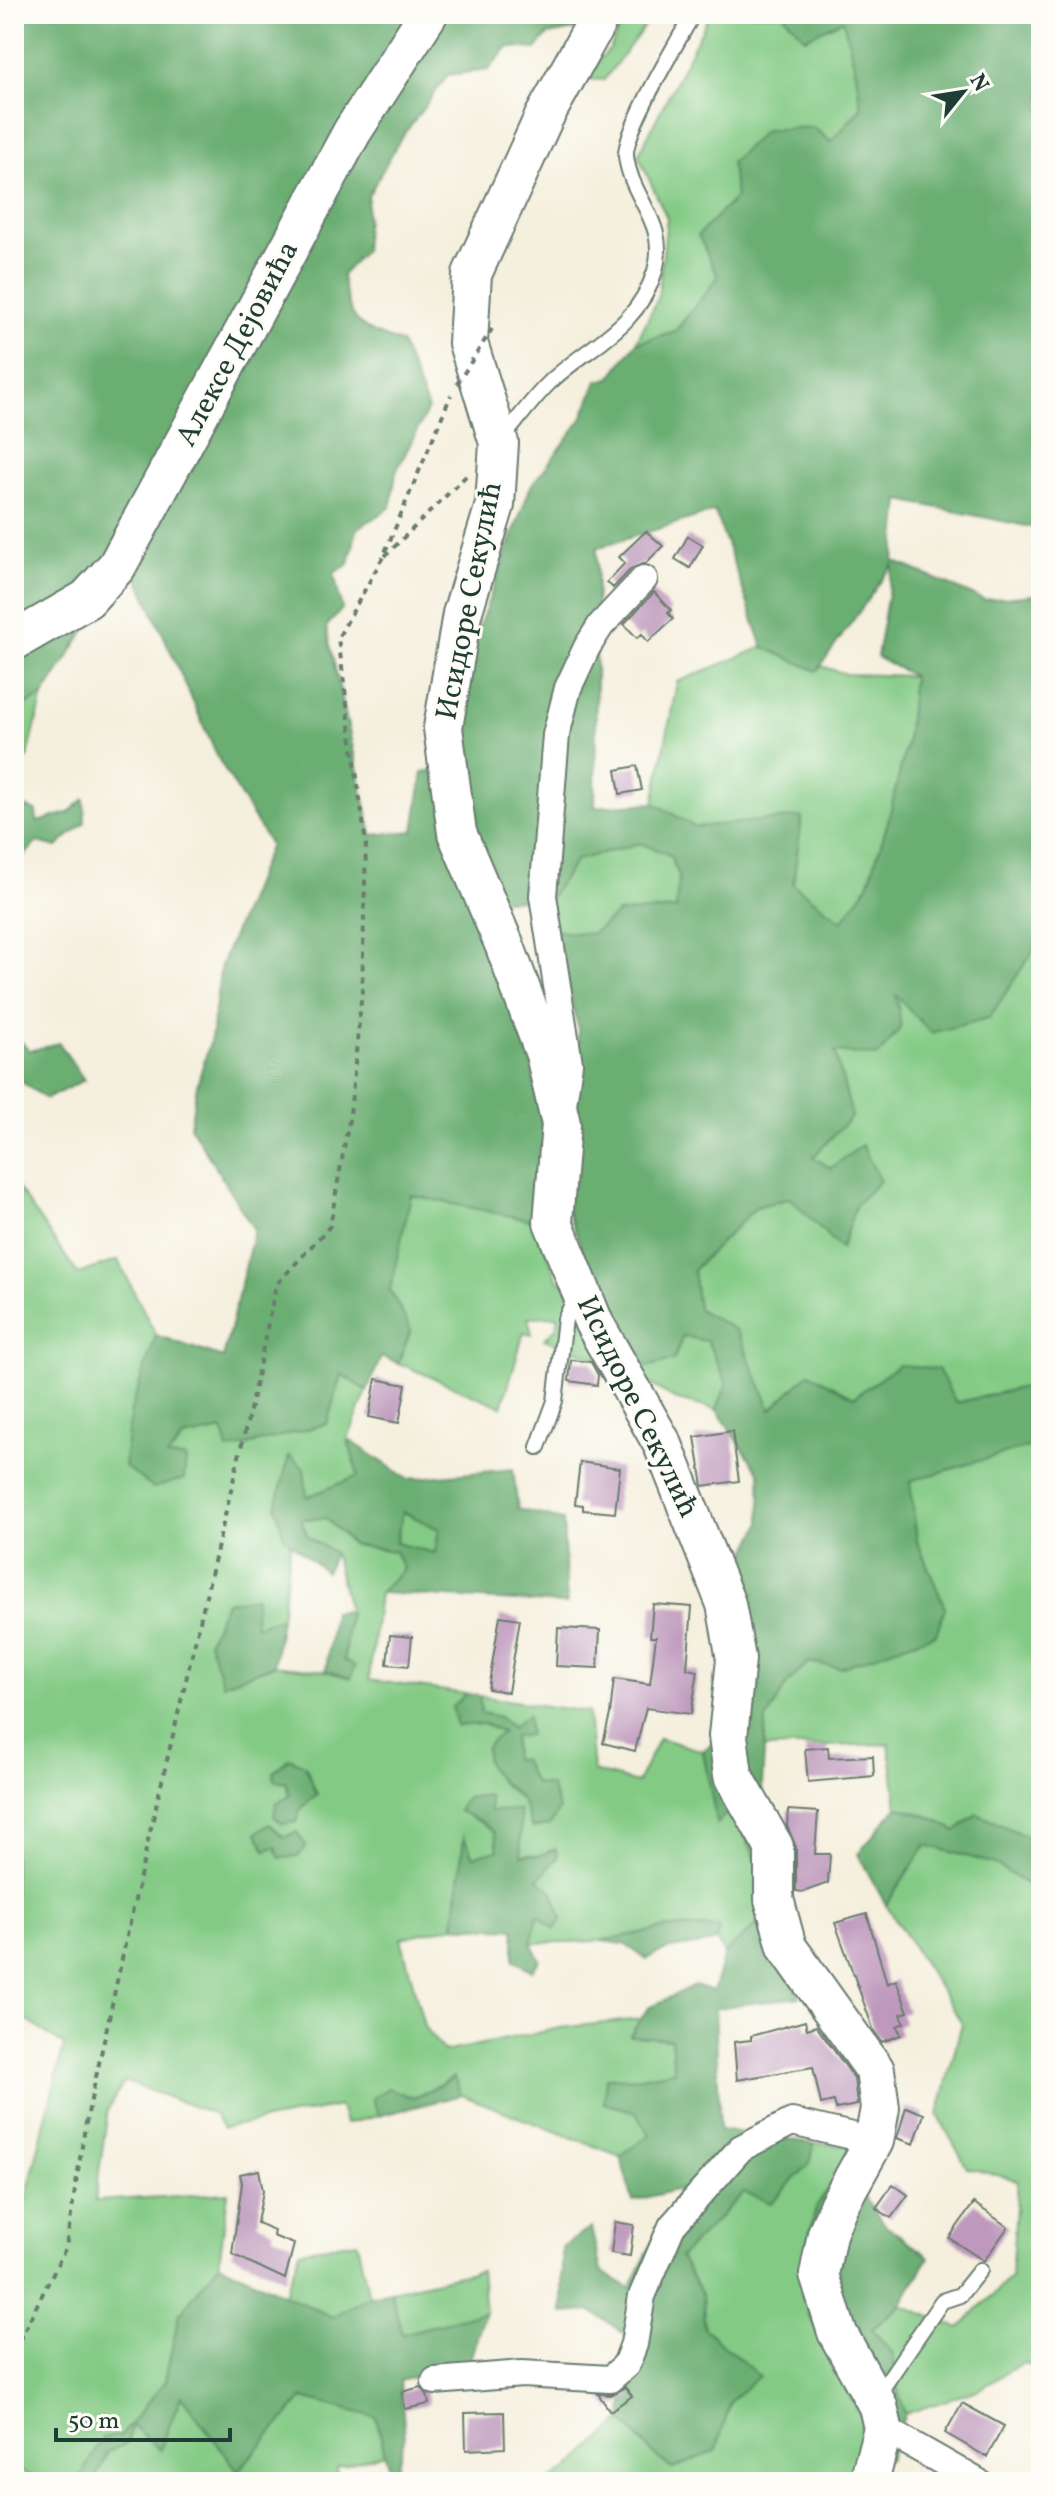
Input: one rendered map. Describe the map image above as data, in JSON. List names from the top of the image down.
{
  "streets": {
    "street": ["Алексе Дејовића", "Исидоре Секулић"]
  },
  "scale_bar": "50 m",
  "north": "top right"
}
